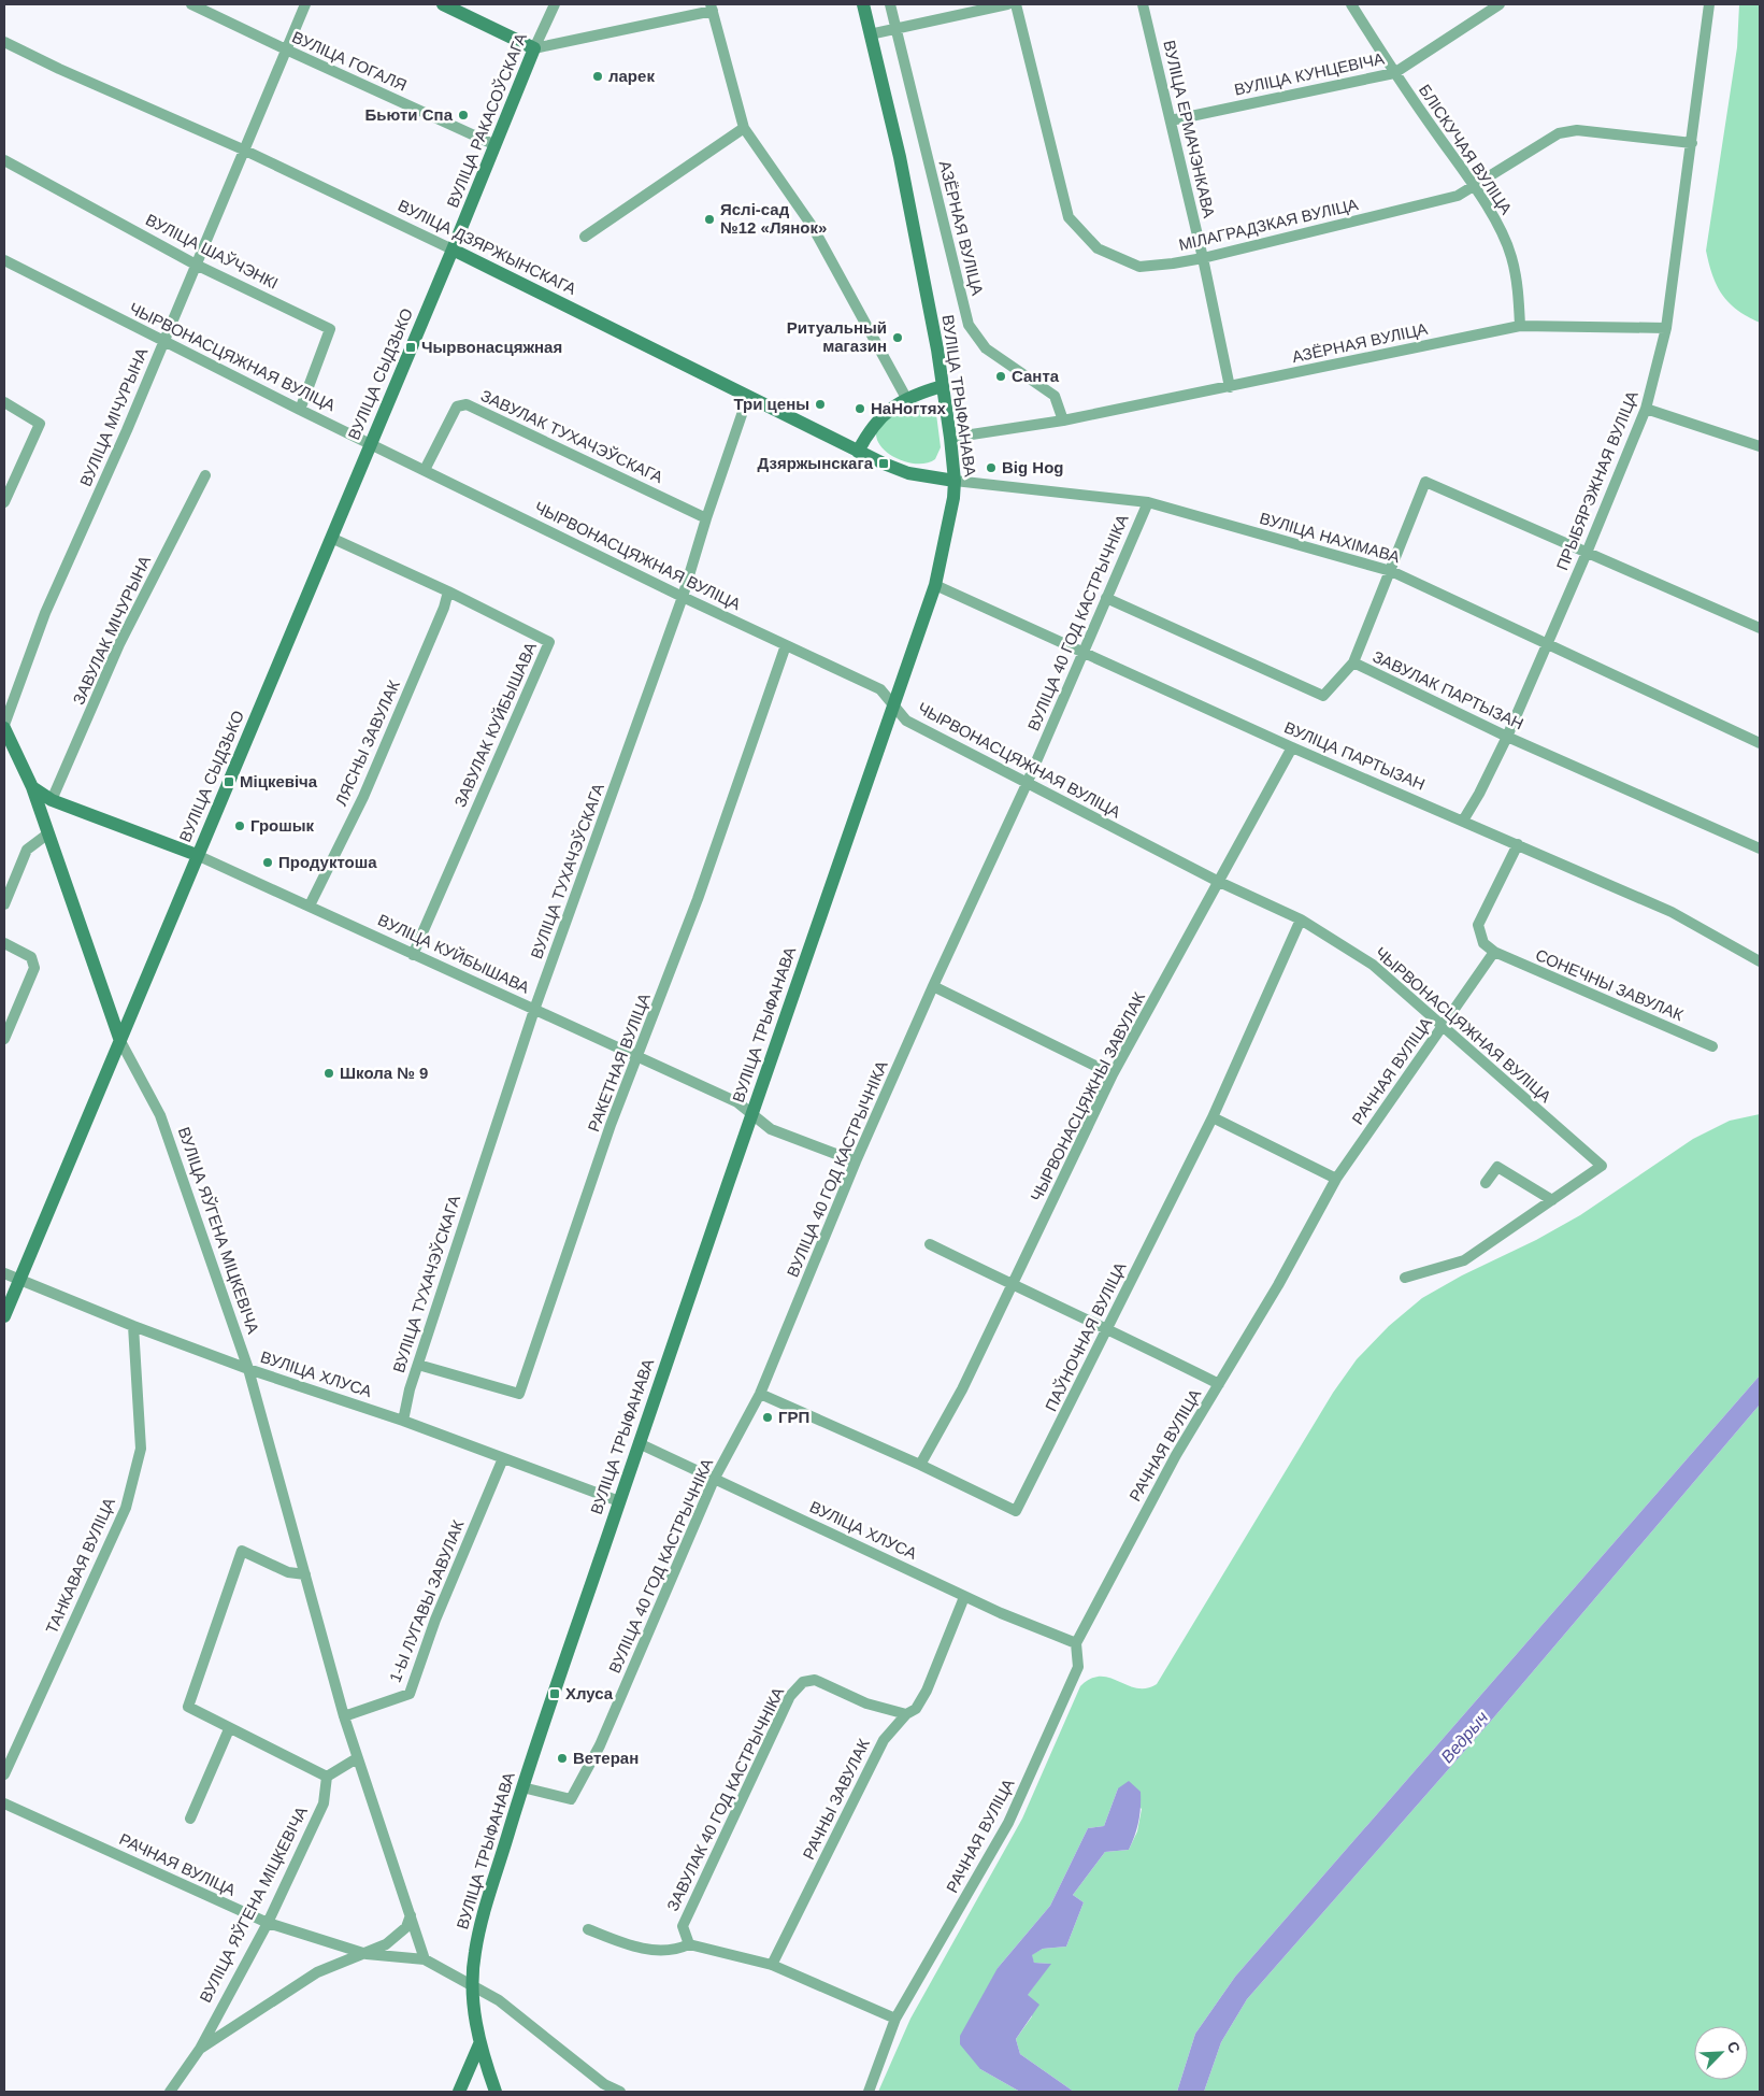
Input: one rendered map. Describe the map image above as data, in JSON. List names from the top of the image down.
{
  "streets": {
    "street": [
      "ВУЛІЦА ГОГАЛЯ",
      "ВУЛІЦА КУНЦЕВІЧА",
      "ВУЛІЦА РАКАСОЎСКАГА",
      "ВУЛІЦА ЕРМАЧЭНКАВА",
      "БЛІСКУЧАЯ ВУЛІЦА",
      "МІЛАГРАДЗКАЯ ВУЛІЦА",
      "АЗЁРНАЯ ВУЛІЦА",
      "ВУЛІЦА ДЗЯРЖЫНСКАГА",
      "ВУЛІЦА ШАЎЧЭНКІ",
      "ЧЫРВОНАСЦЯЖНАЯ ВУЛІЦА",
      "ВУЛІЦА СЫДЗЬКО",
      "ВУЛІЦА ТРЫФАНАВА",
      "ВУЛІЦА МІЧУРЫНА",
      "ЗАВУЛАК ТУХАЧЭЎСКАГА",
      "ПРЫБЯРЭЖНАЯ ВУЛІЦА",
      "ВУЛІЦА НАХІМАВА",
      "ВУЛІЦА 40 ГОД КАСТРЫЧНІКА",
      "ЗАВУЛАК МІЧУРЫНА",
      "ЗАВУЛАК ПАРТЫЗАН",
      "ЗАВУЛАК КУЙБЫШАВА",
      "ЛЯСНЫ ЗАВУЛАК",
      "ВУЛІЦА ПАРТЫЗАН",
      "ВУЛІЦА ТУХАЧЭЎСКАГА",
      "ВУЛІЦА КУЙБЫШАВА",
      "СОНЕЧНЫ ЗАВУЛАК",
      "РАКЕТНАЯ ВУЛІЦА",
      "РАЧНАЯ ВУЛІЦА",
      "ЧЫРВОНАСЦЯЖНЫ ЗАВУЛАК",
      "ВУЛІЦА ЯЎГЕНА МІЦКЕВІЧА",
      "ПАЎНОЧНАЯ ВУЛІЦА",
      "ВУЛІЦА ХЛУСА",
      "ТАНКАВАЯ ВУЛІЦА",
      "1-Ы ЛУГАВЫ ЗАВУЛАК",
      "ЗАВУЛАК 40 ГОД КАСТРЫЧНІКА",
      "РАЧНЫ ЗАВУЛАК"
    ]
  },
  "crossings": [
    ["ВУЛІЦА ГОГАЛЯ", "ВУЛІЦА РАКАСОЎСКАГА"],
    ["ВУЛІЦА ГОГАЛЯ", "ВУЛІЦА МІЧУРЫНА"],
    ["ВУЛІЦА КУНЦЕВІЧА", "ВУЛІЦА ЕРМАЧЭНКАВА"],
    ["ВУЛІЦА КУНЦЕВІЧА", "БЛІСКУЧАЯ ВУЛІЦА"],
    ["ВУЛІЦА РАКАСОЎСКАГА", "ВУЛІЦА ДЗЯРЖЫНСКАГА"],
    ["ВУЛІЦА РАКАСОЎСКАГА", "ВУЛІЦА СЫДЗЬКО"],
    ["ВУЛІЦА ЕРМАЧЭНКАВА", "МІЛАГРАДЗКАЯ ВУЛІЦА"],
    ["ВУЛІЦА ЕРМАЧЭНКАВА", "АЗЁРНАЯ ВУЛІЦА"],
    ["БЛІСКУЧАЯ ВУЛІЦА", "МІЛАГРАДЗКАЯ ВУЛІЦА"],
    ["БЛІСКУЧАЯ ВУЛІЦА", "АЗЁРНАЯ ВУЛІЦА"],
    ["МІЛАГРАДЗКАЯ ВУЛІЦА", "ПРЫБЯРЭЖНАЯ ВУЛІЦА"],
    ["АЗЁРНАЯ ВУЛІЦА", "ВУЛІЦА ТРЫФАНАВА"],
    ["АЗЁРНАЯ ВУЛІЦА", "ПРЫБЯРЭЖНАЯ ВУЛІЦА"],
    ["ВУЛІЦА ДЗЯРЖЫНСКАГА", "ВУЛІЦА СЫДЗЬКО"],
    ["ВУЛІЦА ДЗЯРЖЫНСКАГА", "ВУЛІЦА ТРЫФАНАВА"],
    ["ВУЛІЦА ДЗЯРЖЫНСКАГА", "ВУЛІЦА МІЧУРЫНА"],
    ["ВУЛІЦА ДЗЯРЖЫНСКАГА", "ВУЛІЦА НАХІМАВА"],
    ["ВУЛІЦА ДЗЯРЖЫНСКАГА", "ВУЛІЦА ТУХАЧЭЎСКАГА"],
    ["ВУЛІЦА ШАЎЧЭНКІ", "ЧЫРВОНАСЦЯЖНАЯ ВУЛІЦА"],
    ["ВУЛІЦА ШАЎЧЭНКІ", "ВУЛІЦА МІЧУРЫНА"],
    ["ЧЫРВОНАСЦЯЖНАЯ ВУЛІЦА", "ВУЛІЦА СЫДЗЬКО"],
    ["ЧЫРВОНАСЦЯЖНАЯ ВУЛІЦА", "ВУЛІЦА ТРЫФАНАВА"],
    ["ЧЫРВОНАСЦЯЖНАЯ ВУЛІЦА", "ВУЛІЦА МІЧУРЫНА"],
    ["ЧЫРВОНАСЦЯЖНАЯ ВУЛІЦА", "ЗАВУЛАК ТУХАЧЭЎСКАГА"],
    ["ЧЫРВОНАСЦЯЖНАЯ ВУЛІЦА", "ВУЛІЦА 40 ГОД КАСТРЫЧНІКА"],
    ["ЧЫРВОНАСЦЯЖНАЯ ВУЛІЦА", "ВУЛІЦА ТУХАЧЭЎСКАГА"],
    ["ЧЫРВОНАСЦЯЖНАЯ ВУЛІЦА", "РАКЕТНАЯ ВУЛІЦА"],
    ["ЧЫРВОНАСЦЯЖНАЯ ВУЛІЦА", "РАЧНАЯ ВУЛІЦА"],
    ["ЧЫРВОНАСЦЯЖНАЯ ВУЛІЦА", "ЧЫРВОНАСЦЯЖНЫ ЗАВУЛАК"],
    ["ЧЫРВОНАСЦЯЖНАЯ ВУЛІЦА", "ПАЎНОЧНАЯ ВУЛІЦА"],
    ["ВУЛІЦА СЫДЗЬКО", "ЗАВУЛАК КУЙБЫШАВА"],
    ["ВУЛІЦА СЫДЗЬКО", "ВУЛІЦА КУЙБЫШАВА"],
    ["ВУЛІЦА СЫДЗЬКО", "ВУЛІЦА ЯЎГЕНА МІЦКЕВІЧА"],
    ["ВУЛІЦА СЫДЗЬКО", "ВУЛІЦА ХЛУСА"],
    ["ВУЛІЦА ТРЫФАНАВА", "ВУЛІЦА НАХІМАВА"],
    ["ВУЛІЦА ТРЫФАНАВА", "ВУЛІЦА 40 ГОД КАСТРЫЧНІКА"],
    ["ВУЛІЦА ТРЫФАНАВА", "ВУЛІЦА ПАРТЫЗАН"],
    ["ВУЛІЦА ТРЫФАНАВА", "ВУЛІЦА КУЙБЫШАВА"],
    ["ВУЛІЦА ТРЫФАНАВА", "РАЧНАЯ ВУЛІЦА"],
    ["ВУЛІЦА ТРЫФАНАВА", "ВУЛІЦА ХЛУСА"],
    ["ВУЛІЦА МІЧУРЫНА", "ВУЛІЦА ЯЎГЕНА МІЦКЕВІЧА"],
    ["ЗАВУЛАК ТУХАЧЭЎСКАГА", "ВУЛІЦА ТУХАЧЭЎСКАГА"],
    ["ПРЫБЯРЭЖНАЯ ВУЛІЦА", "ВУЛІЦА НАХІМАВА"],
    ["ПРЫБЯРЭЖНАЯ ВУЛІЦА", "ЗАВУЛАК ПАРТЫЗАН"],
    ["ПРЫБЯРЭЖНАЯ ВУЛІЦА", "ВУЛІЦА ПАРТЫЗАН"],
    ["ВУЛІЦА НАХІМАВА", "ВУЛІЦА 40 ГОД КАСТРЫЧНІКА"],
    ["ВУЛІЦА 40 ГОД КАСТРЫЧНІКА", "ЗАВУЛАК ПАРТЫЗАН"],
    ["ВУЛІЦА 40 ГОД КАСТРЫЧНІКА", "ВУЛІЦА ПАРТЫЗАН"],
    ["ВУЛІЦА 40 ГОД КАСТРЫЧНІКА", "ВУЛІЦА КУЙБЫШАВА"],
    ["ВУЛІЦА 40 ГОД КАСТРЫЧНІКА", "ПАЎНОЧНАЯ ВУЛІЦА"],
    ["ВУЛІЦА 40 ГОД КАСТРЫЧНІКА", "ВУЛІЦА ХЛУСА"],
    ["ЗАВУЛАК МІЧУРЫНА", "ВУЛІЦА КУЙБЫШАВА"],
    ["ЗАВУЛАК КУЙБЫШАВА", "ЛЯСНЫ ЗАВУЛАК"],
    ["ЗАВУЛАК КУЙБЫШАВА", "ВУЛІЦА КУЙБЫШАВА"],
    ["ЛЯСНЫ ЗАВУЛАК", "ВУЛІЦА КУЙБЫШАВА"],
    ["ВУЛІЦА ПАРТЫЗАН", "ЧЫРВОНАСЦЯЖНЫ ЗАВУЛАК"],
    ["ВУЛІЦА ТУХАЧЭЎСКАГА", "ВУЛІЦА КУЙБЫШАВА"],
    ["ВУЛІЦА ТУХАЧЭЎСКАГА", "РАКЕТНАЯ ВУЛІЦА"],
    ["ВУЛІЦА ТУХАЧЭЎСКАГА", "ВУЛІЦА ХЛУСА"],
    ["ВУЛІЦА КУЙБЫШАВА", "РАКЕТНАЯ ВУЛІЦА"],
    ["ВУЛІЦА КУЙБЫШАВА", "ВУЛІЦА ЯЎГЕНА МІЦКЕВІЧА"],
    ["СОНЕЧНЫ ЗАВУЛАК", "РАЧНАЯ ВУЛІЦА"],
    ["РАЧНАЯ ВУЛІЦА", "ВУЛІЦА ЯЎГЕНА МІЦКЕВІЧА"],
    ["РАЧНАЯ ВУЛІЦА", "ВУЛІЦА ХЛУСА"],
    ["ЧЫРВОНАСЦЯЖНЫ ЗАВУЛАК", "ПАЎНОЧНАЯ ВУЛІЦА"],
    ["ВУЛІЦА ЯЎГЕНА МІЦКЕВІЧА", "ВУЛІЦА ХЛУСА"],
    ["ВУЛІЦА ЯЎГЕНА МІЦКЕВІЧА", "1-Ы ЛУГАВЫ ЗАВУЛАК"],
    ["ВУЛІЦА ХЛУСА", "ТАНКАВАЯ ВУЛІЦА"],
    ["ВУЛІЦА ХЛУСА", "1-Ы ЛУГАВЫ ЗАВУЛАК"],
    ["ВУЛІЦА ХЛУСА", "РАЧНЫ ЗАВУЛАК"],
    ["ЗАВУЛАК 40 ГОД КАСТРЫЧНІКА", "РАЧНЫ ЗАВУЛАК"]
  ],
  "water": ["Ведрыч"],
  "places": {
    "other": [
      "ларек",
      "Бьюти Спа",
      "Яслі-сад №12 «Лянок»",
      "Ритуальный магазин",
      "Санта",
      "Три цены",
      "НаНогтях",
      "Big Hog",
      "Грошык",
      "Продуктоша",
      "Школа № 9",
      "ГРП",
      "Ветеран"
    ],
    "transit": [
      "Чырвонасцяжная",
      "Дзяржынскага",
      "Міцкевіча",
      "Хлуса"
    ]
  },
  "north": "top right"
}
